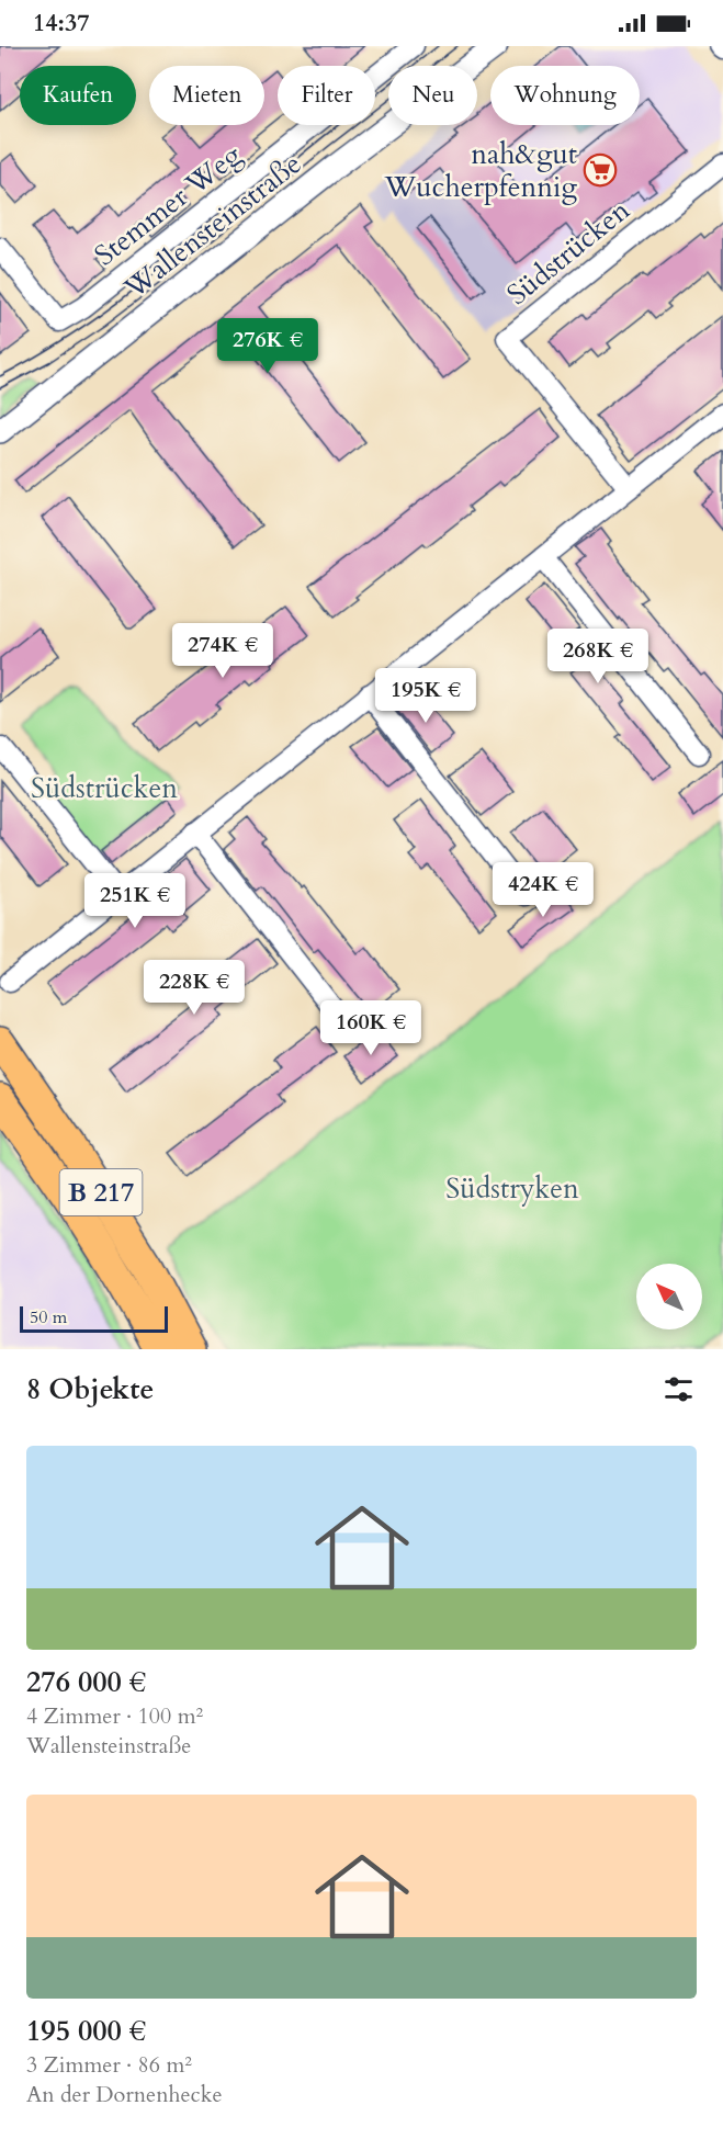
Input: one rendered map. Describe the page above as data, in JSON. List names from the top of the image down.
{
  "streets": {
    "main road": ["B 217"],
    "street": ["Stemmer Weg", "Wallensteinstraße", "Südstrücken"]
  },
  "parks": ["Südstrücken", "Südstryken"],
  "places": {
    "supermarket": ["nah&gut Wucherpfennig"]
  },
  "scale_bar": "50 m",
  "north": "top left",
  "page": {
    "status": "14:37",
    "chip": [
      "Kaufen",
      "Mieten",
      "Filter",
      "Neu",
      "Wohnung"
    ],
    "price": [
      "276K €",
      "274K €",
      "268K €",
      "195K €",
      "424K €",
      "251K €",
      "228K €",
      "160K €"
    ],
    "scale": "50 m",
    "heading": "8 Objekte",
    "list": [
      {
        "name": "276 000 €",
        "note": "4 Zimmer · 100 m² · Wallensteinstraße"
      },
      {
        "name": "195 000 €",
        "note": "3 Zimmer · 86 m² · An der Dornenhecke"
      }
    ]
  }
}
